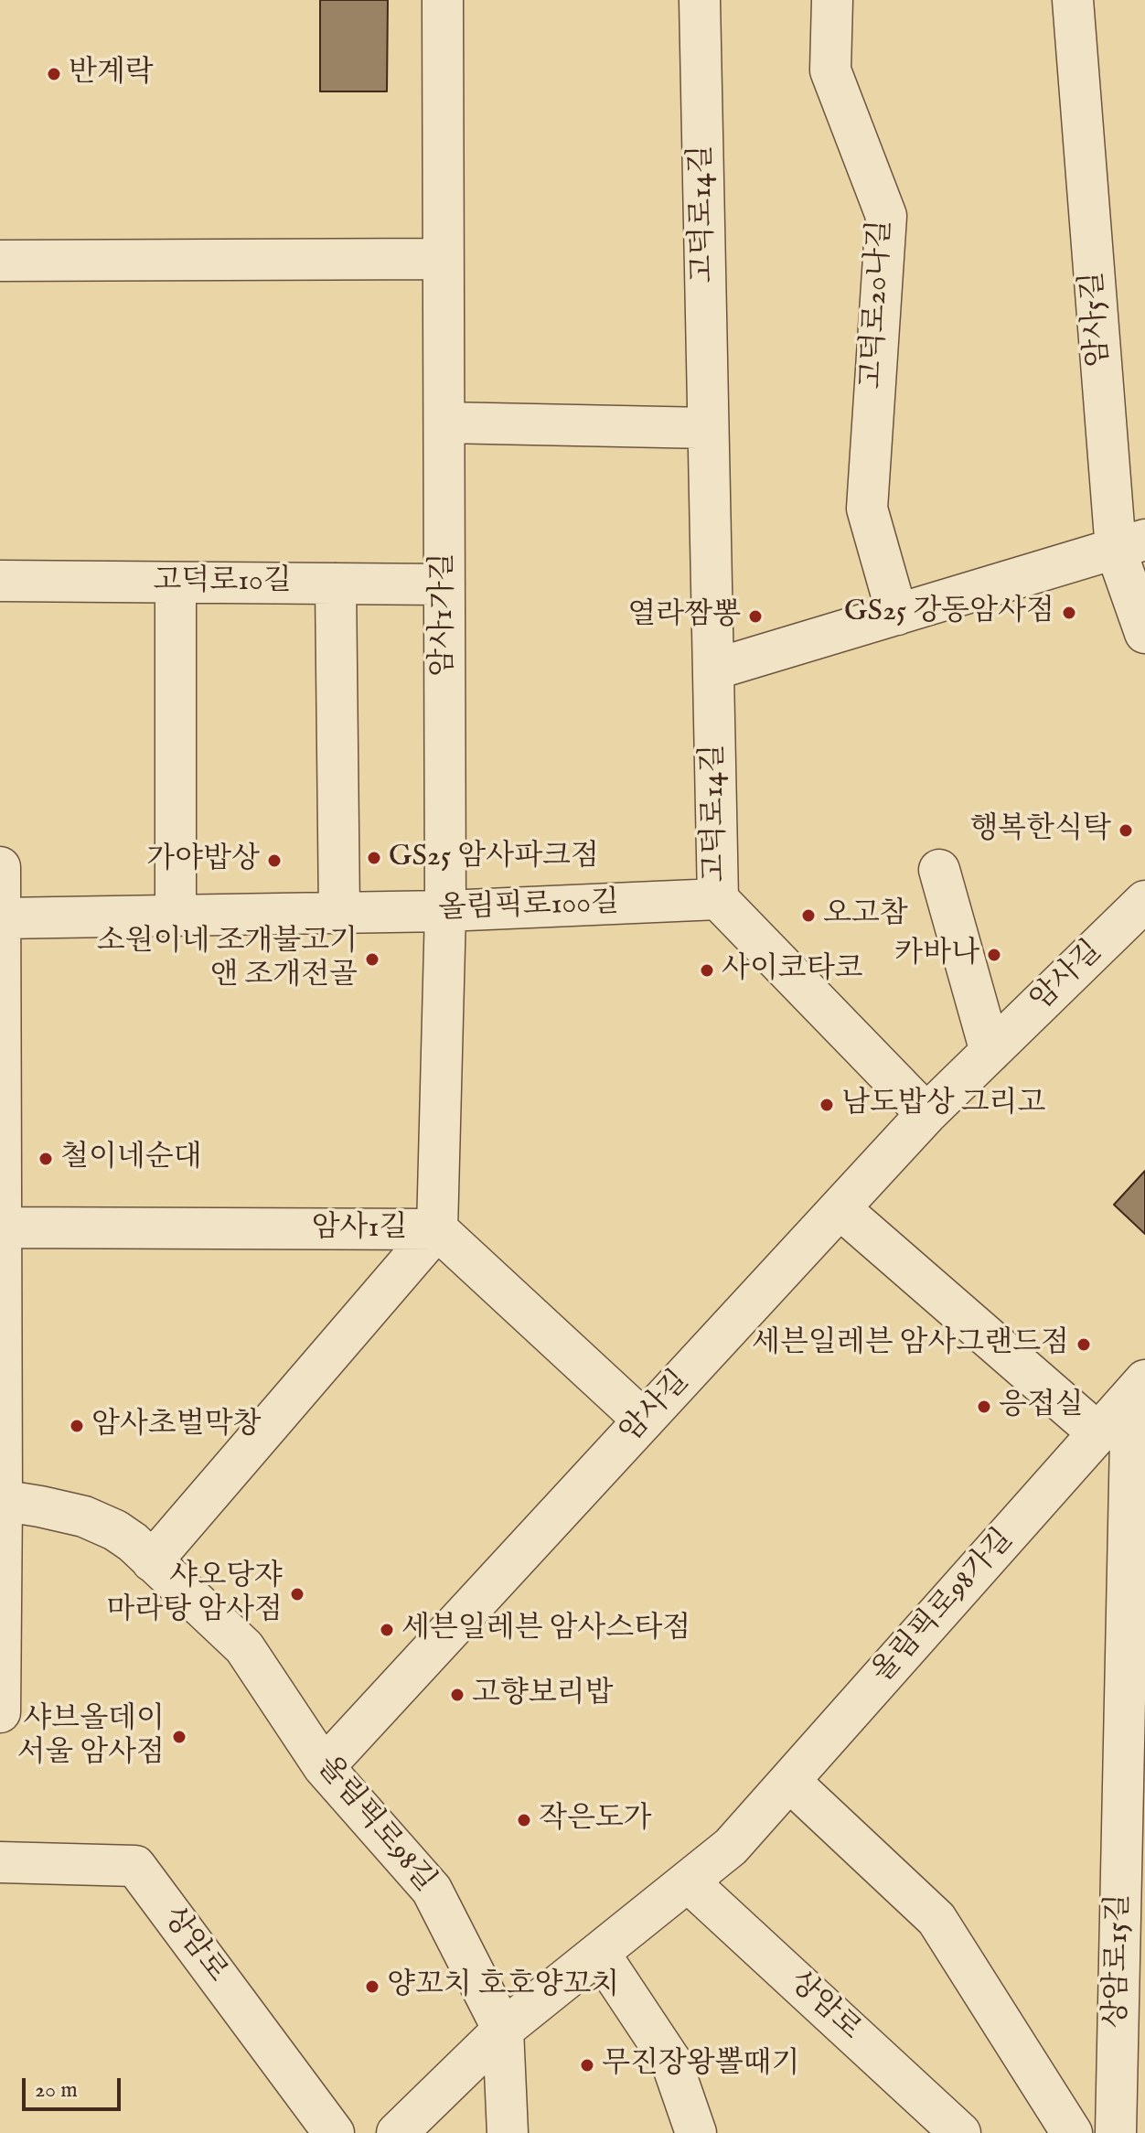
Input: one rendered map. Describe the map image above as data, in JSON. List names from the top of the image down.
{
  "streets": {
    "street": [
      "고덕로14길",
      "고덕로20나길",
      "암사5길",
      "고덕로10길",
      "암사1가길",
      "올림픽로100길",
      "암사길",
      "암사1길",
      "올림픽로98가길",
      "올림픽로98길",
      "상암로",
      "상암로15길"
    ]
  },
  "crossings": [
    ["고덕로14길", "올림픽로100길"],
    ["고덕로14길", "암사길"],
    ["고덕로10길", "암사1가길"],
    ["암사1가길", "올림픽로100길"],
    ["암사1가길", "암사1길"],
    ["암사길", "암사1길"],
    ["암사길", "올림픽로98길"],
    ["올림픽로98가길", "올림픽로98길"],
    ["올림픽로98가길", "상암로"],
    ["올림픽로98가길", "상암로15길"]
  ],
  "places": [
    "반계락",
    "GS25 강동암사점",
    "열라짬뽕",
    "행복한식탁",
    "GS25 암사파크점",
    "가야밥상",
    "오고참",
    "카바나",
    "소원이네 조개불고기 앤 조개전골",
    "사이코타코",
    "남도밥상 그리고",
    "철이네순대",
    "세븐일레븐 암사그랜드점",
    "응접실",
    "암사초벌막창",
    "샤오당쟈 마라탕 암사점",
    "세븐일레븐 암사스타점",
    "고향보리밥",
    "샤브올데이 서울 암사점",
    "작은도가",
    "양꼬치 호호양꼬치",
    "무진장왕뽈때기"
  ],
  "scale_bar": "20 m"
}
